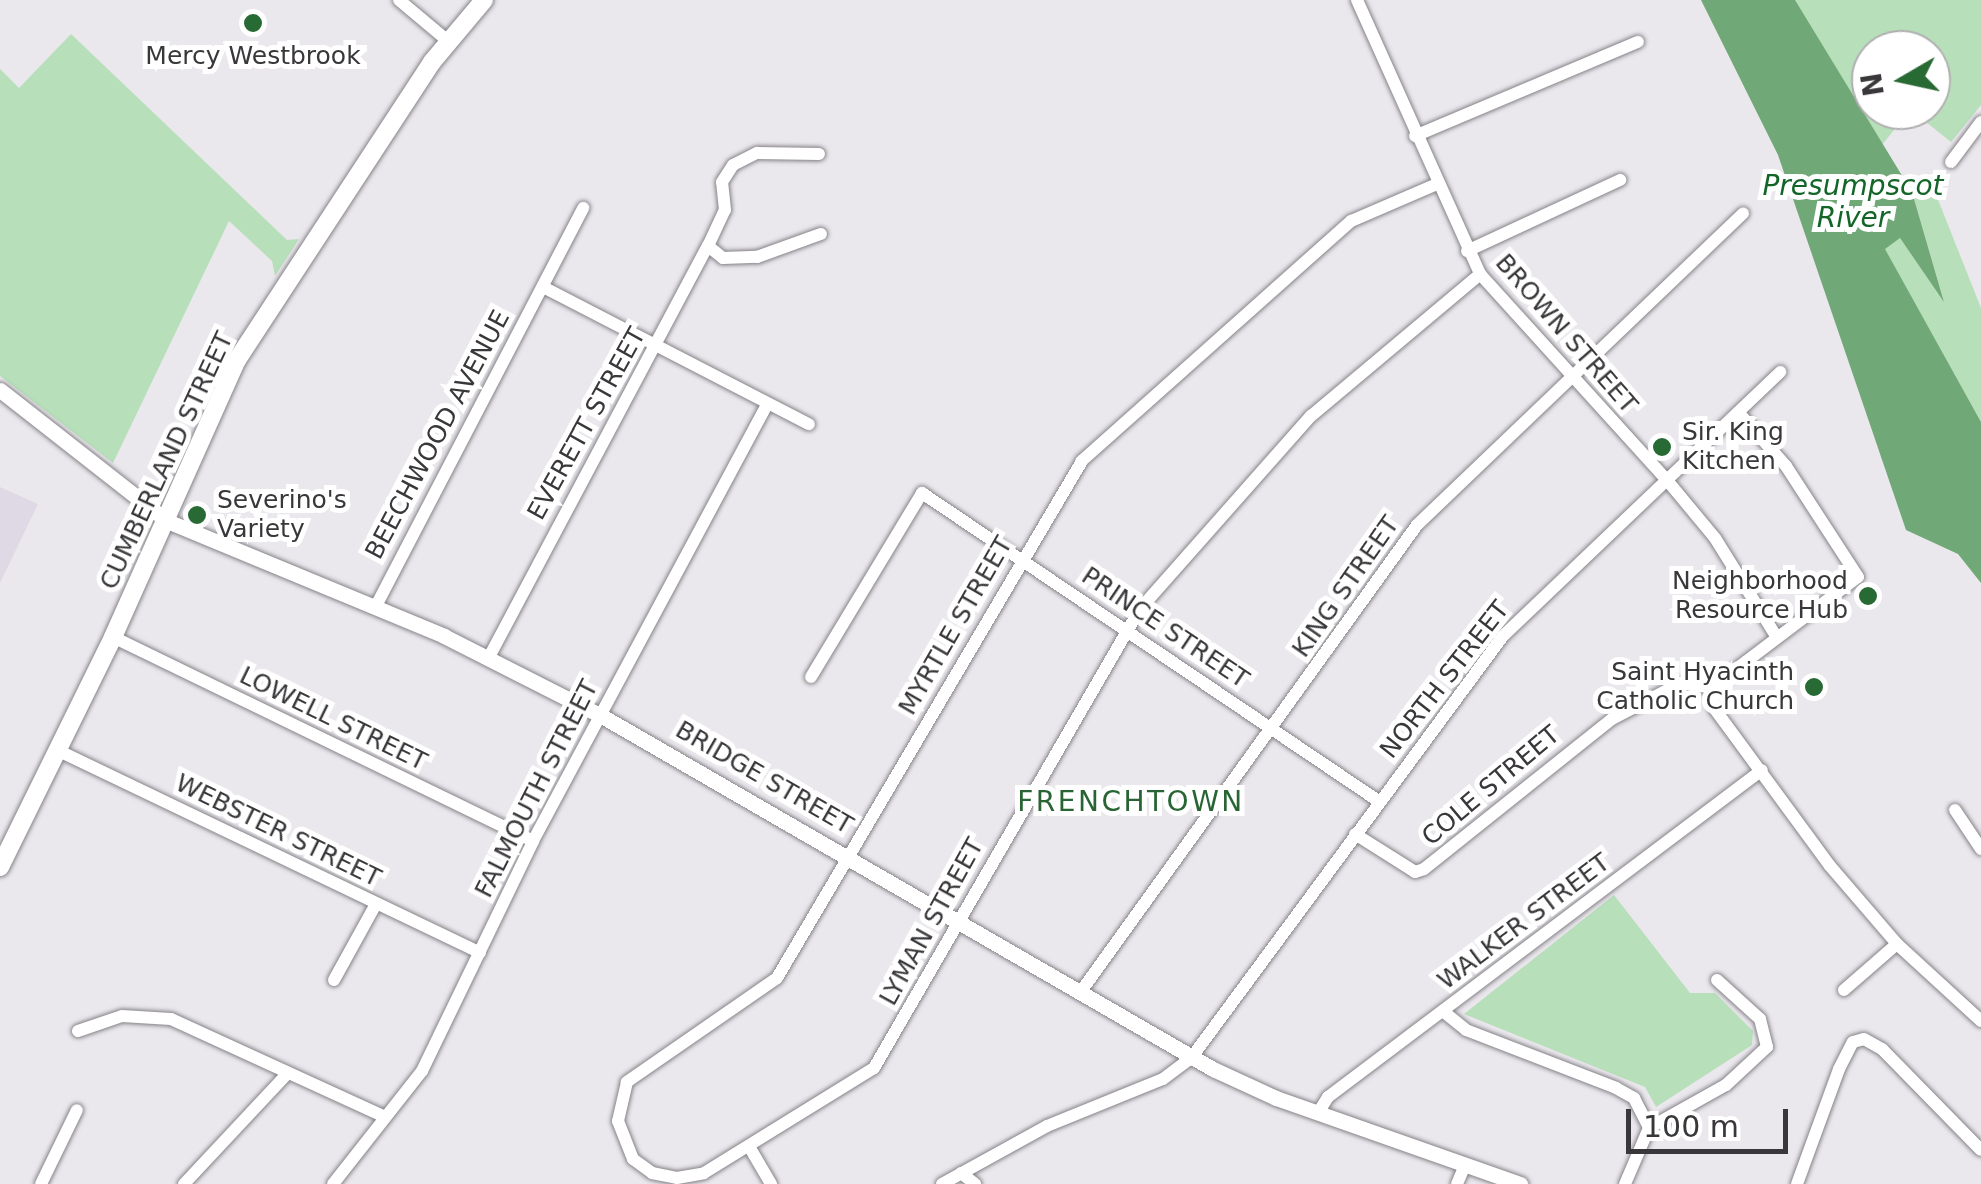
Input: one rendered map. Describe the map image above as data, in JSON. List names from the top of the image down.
{
  "streets": {
    "main road": ["CUMBERLAND STREET"],
    "street": [
      "BROWN STREET",
      "EVERETT STREET",
      "BEECHWOOD AVENUE",
      "KING STREET",
      "MYRTLE STREET",
      "PRINCE STREET",
      "NORTH STREET",
      "LOWELL STREET",
      "BRIDGE STREET",
      "COLE STREET",
      "FALMOUTH STREET",
      "WEBSTER STREET",
      "LYMAN STREET",
      "WALKER STREET"
    ]
  },
  "crossings": [
    ["BROWN STREET", "KING STREET"],
    ["BROWN STREET", "MYRTLE STREET"],
    ["BROWN STREET", "NORTH STREET"],
    ["BROWN STREET", "LYMAN STREET"],
    ["EVERETT STREET", "BRIDGE STREET"],
    ["BEECHWOOD AVENUE", "BRIDGE STREET"],
    ["CUMBERLAND STREET", "LOWELL STREET"],
    ["CUMBERLAND STREET", "BRIDGE STREET"],
    ["CUMBERLAND STREET", "WEBSTER STREET"],
    ["KING STREET", "PRINCE STREET"],
    ["KING STREET", "BRIDGE STREET"],
    ["MYRTLE STREET", "PRINCE STREET"],
    ["MYRTLE STREET", "BRIDGE STREET"],
    ["MYRTLE STREET", "LYMAN STREET"],
    ["PRINCE STREET", "NORTH STREET"],
    ["PRINCE STREET", "LYMAN STREET"],
    ["NORTH STREET", "BRIDGE STREET"],
    ["NORTH STREET", "COLE STREET"],
    ["LOWELL STREET", "FALMOUTH STREET"],
    ["BRIDGE STREET", "FALMOUTH STREET"],
    ["BRIDGE STREET", "LYMAN STREET"],
    ["BRIDGE STREET", "WALKER STREET"],
    ["FALMOUTH STREET", "WEBSTER STREET"]
  ],
  "districts": ["FRENCHTOWN"],
  "water": ["Presumpscot River"],
  "places": [
    "Mercy Westbrook",
    "Sir. King Kitchen",
    "Severino's Variety",
    "Neighborhood Resource Hub",
    "Saint Hyacinth Catholic Church"
  ],
  "scale_bar": "100 m",
  "north": "left"
}
